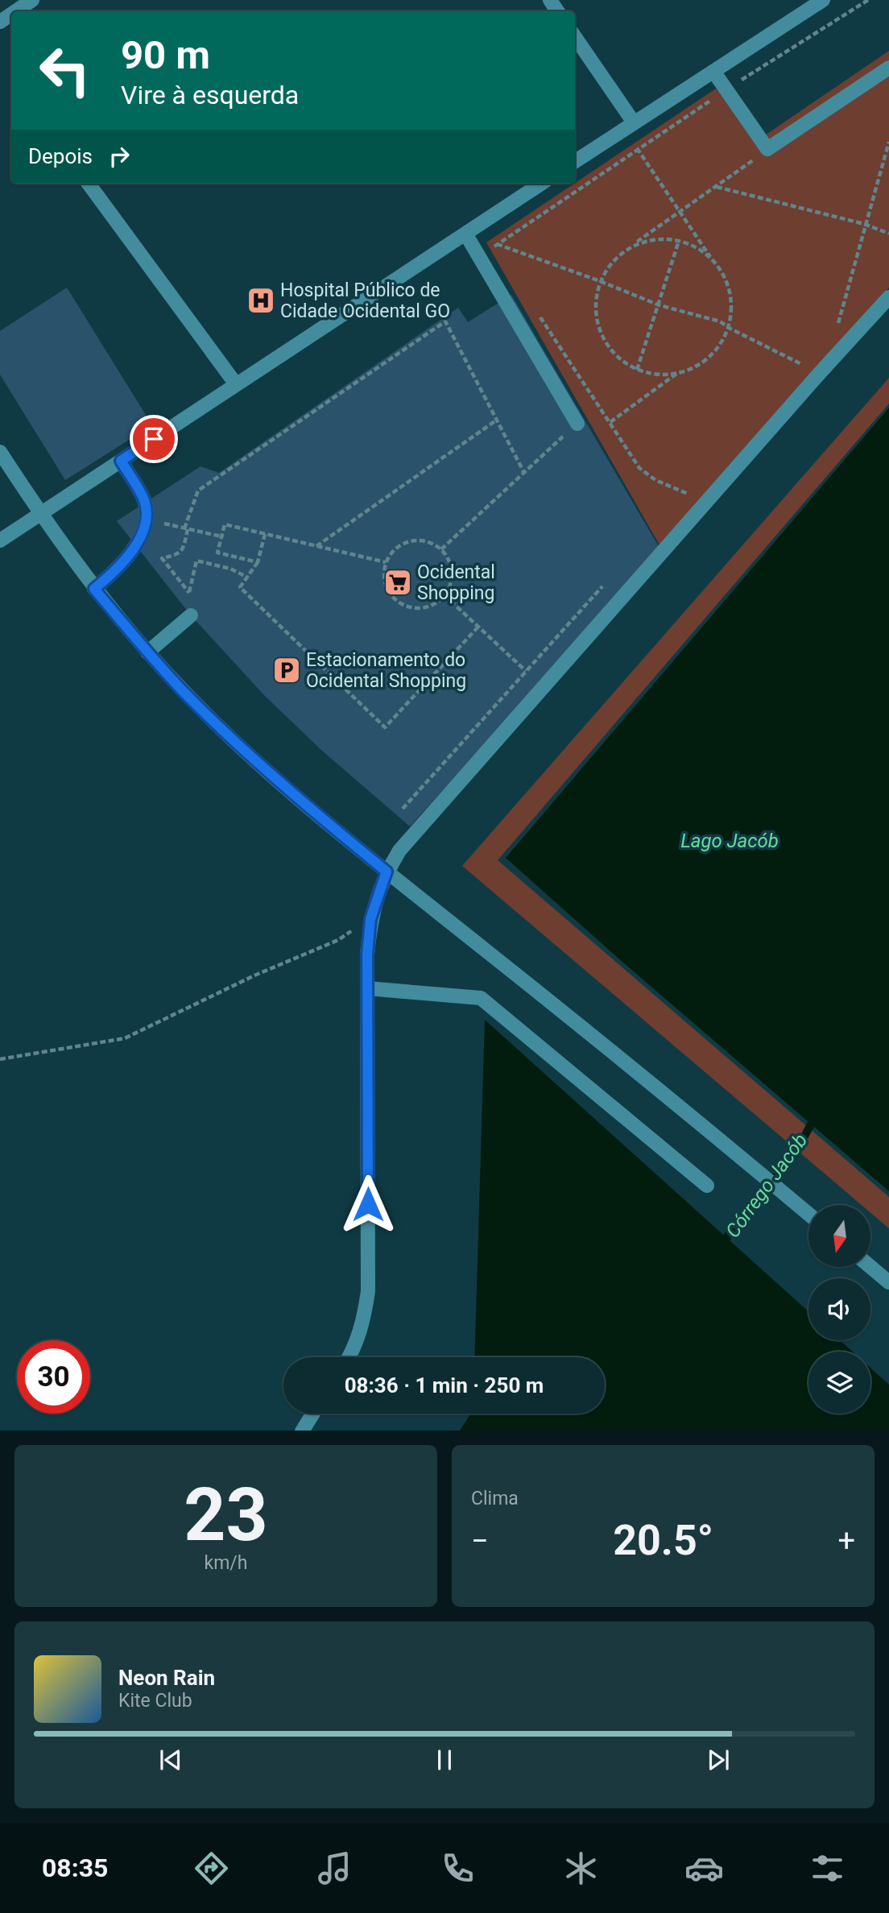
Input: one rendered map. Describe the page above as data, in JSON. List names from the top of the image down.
{
  "water": ["Lago Jacób", "Córrego Jacób"],
  "places": {
    "hospital": ["Hospital Público de Cidade Ocidental GO"],
    "supermarket": ["Ocidental Shopping"],
    "parking": ["Estacionamento do Ocidental Shopping"]
  },
  "north": "bottom",
  "page": {
    "turn": ["90 m", "Vire à esquerda"],
    "then": "Depois",
    "limit": "30",
    "trip": "08:36 · 1 min · 250 m",
    "tile": [
      ["23", "km/h"],
      "Clima"
    ],
    "heat": ["−", "20.5°", "+"],
    "song": ["Neon Rain", "Kite Club"],
    "tabs": "08:35"
  }
}
